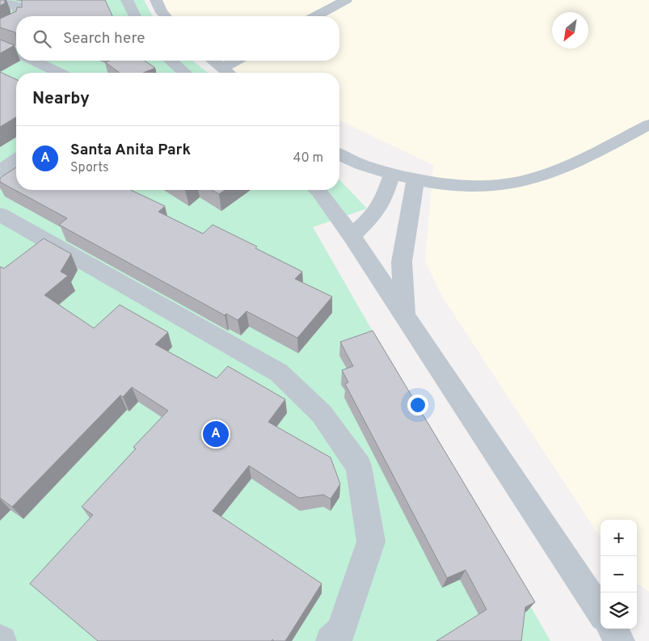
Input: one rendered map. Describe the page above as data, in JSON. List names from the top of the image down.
{
  "north": "bottom left",
  "page": {
    "search": "Search here",
    "heading": "Nearby",
    "list": [
      {
        "mark": "A",
        "name": "Santa Anita Park",
        "note": "Sports",
        "value": "40 m"
      }
    ],
    "pins": "A",
    "map_buttons": ["+", "−"]
  }
}
